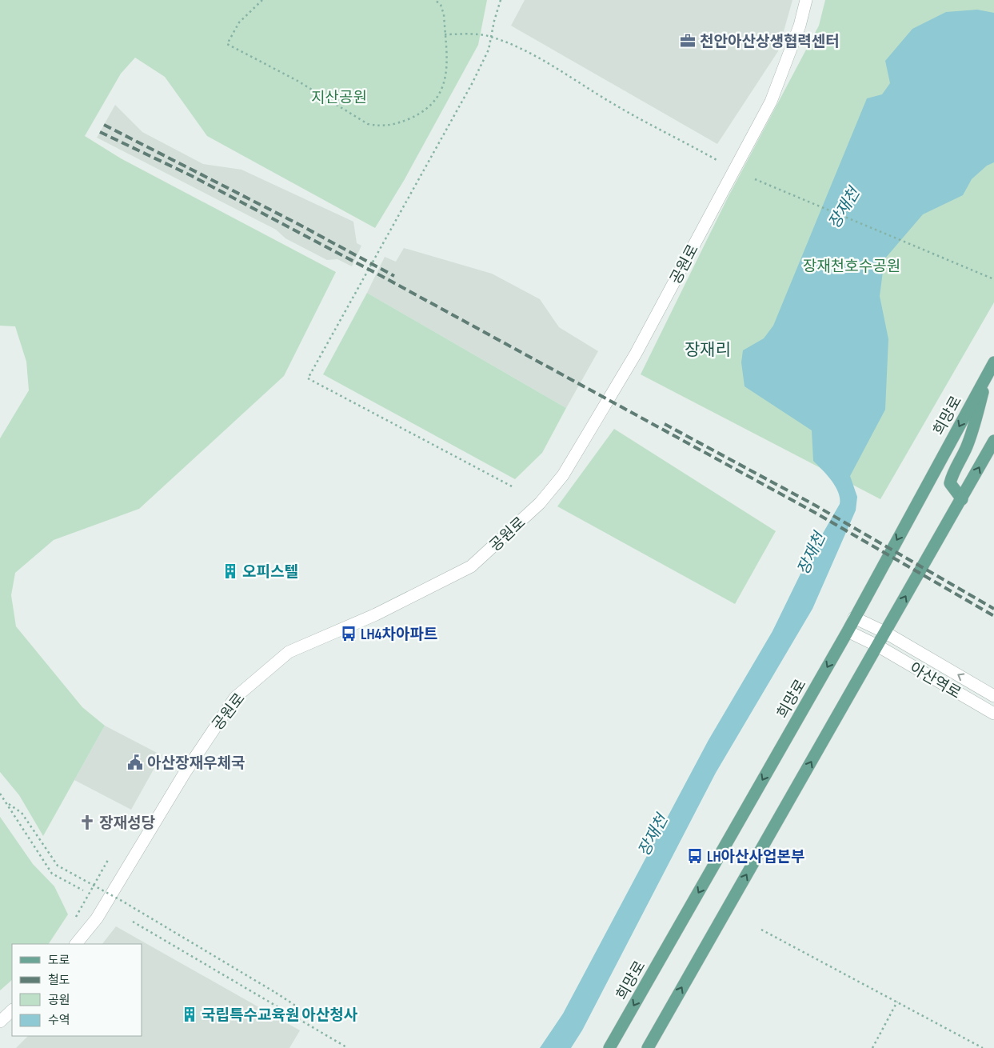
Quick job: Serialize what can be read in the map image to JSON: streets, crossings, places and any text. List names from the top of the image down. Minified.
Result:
{"streets":{"main road":["희망로"],"street":["공원로","아산역로"]},"crossings":[["희망로","아산역로"]],"districts":["장재리"],"water":["장재천"],"parks":["지산공원","장재천호수공원"],"places":{"office":["천안아산상생협력센터"],"building":["오피스텔","국립특수교육원 아산청사"],"bus stop":["LH4차아파트","LH아산사업본부"],"public building":["아산장재우체국"],"church":["장재성당"]},"legend":["도로","철도","공원","수역"]}
